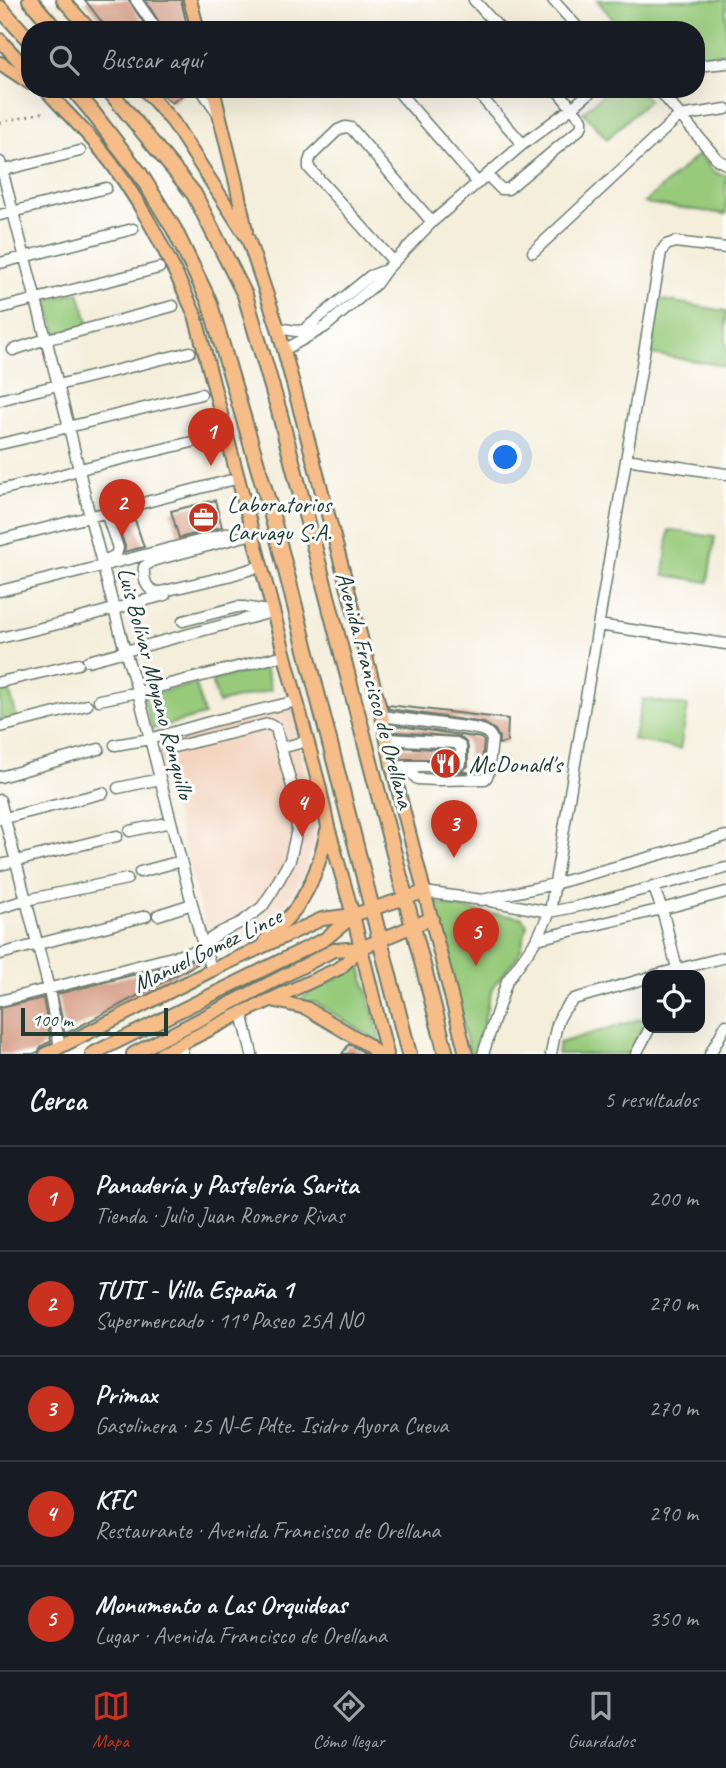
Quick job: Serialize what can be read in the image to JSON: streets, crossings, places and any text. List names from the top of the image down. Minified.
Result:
{"streets":{"highway":["Avenida Francisco de Orellana"],"main road":["Manuel Gomez Lince"],"street":["Luis Bolívar Moyano Ronquillo"]},"crossings":[["Luis Bolívar Moyano Ronquillo","Manuel Gomez Lince"],["Avenida Francisco de Orellana","Manuel Gomez Lince"]],"places":{"office":["Laboratorios Carvagu S.A."],"restaurant":["McDonald's"]},"scale_bar":"100 m","page":{"search":"Buscar aquí","pins":["1","2","4","3","5"],"scale":"100 m","heading":["Cerca","5 resultados"],"list":[{"mark":"1","name":"Panadería y Pastelería Sarita","note":"Tienda · Julio Juan Romero Rivas","value":"200 m"},{"mark":"2","name":"TUTI - Villa España 1","note":"Supermercado · 11º Paseo 25A NO","value":"270 m"},{"mark":"3","name":"Primax","note":"Gasolinera · 25 N-E Pdte. Isidro Ayora Cueva","value":"270 m"},{"mark":"4","name":"KFC","note":"Restaurante · Avenida Francisco de Orellana","value":"290 m"},{"mark":"5","name":"Monumento a Las Orquideas","note":"Lugar · Avenida Francisco de Orellana","value":"350 m"}],"nav":["Mapa","Cómo llegar","Guardados"]}}
